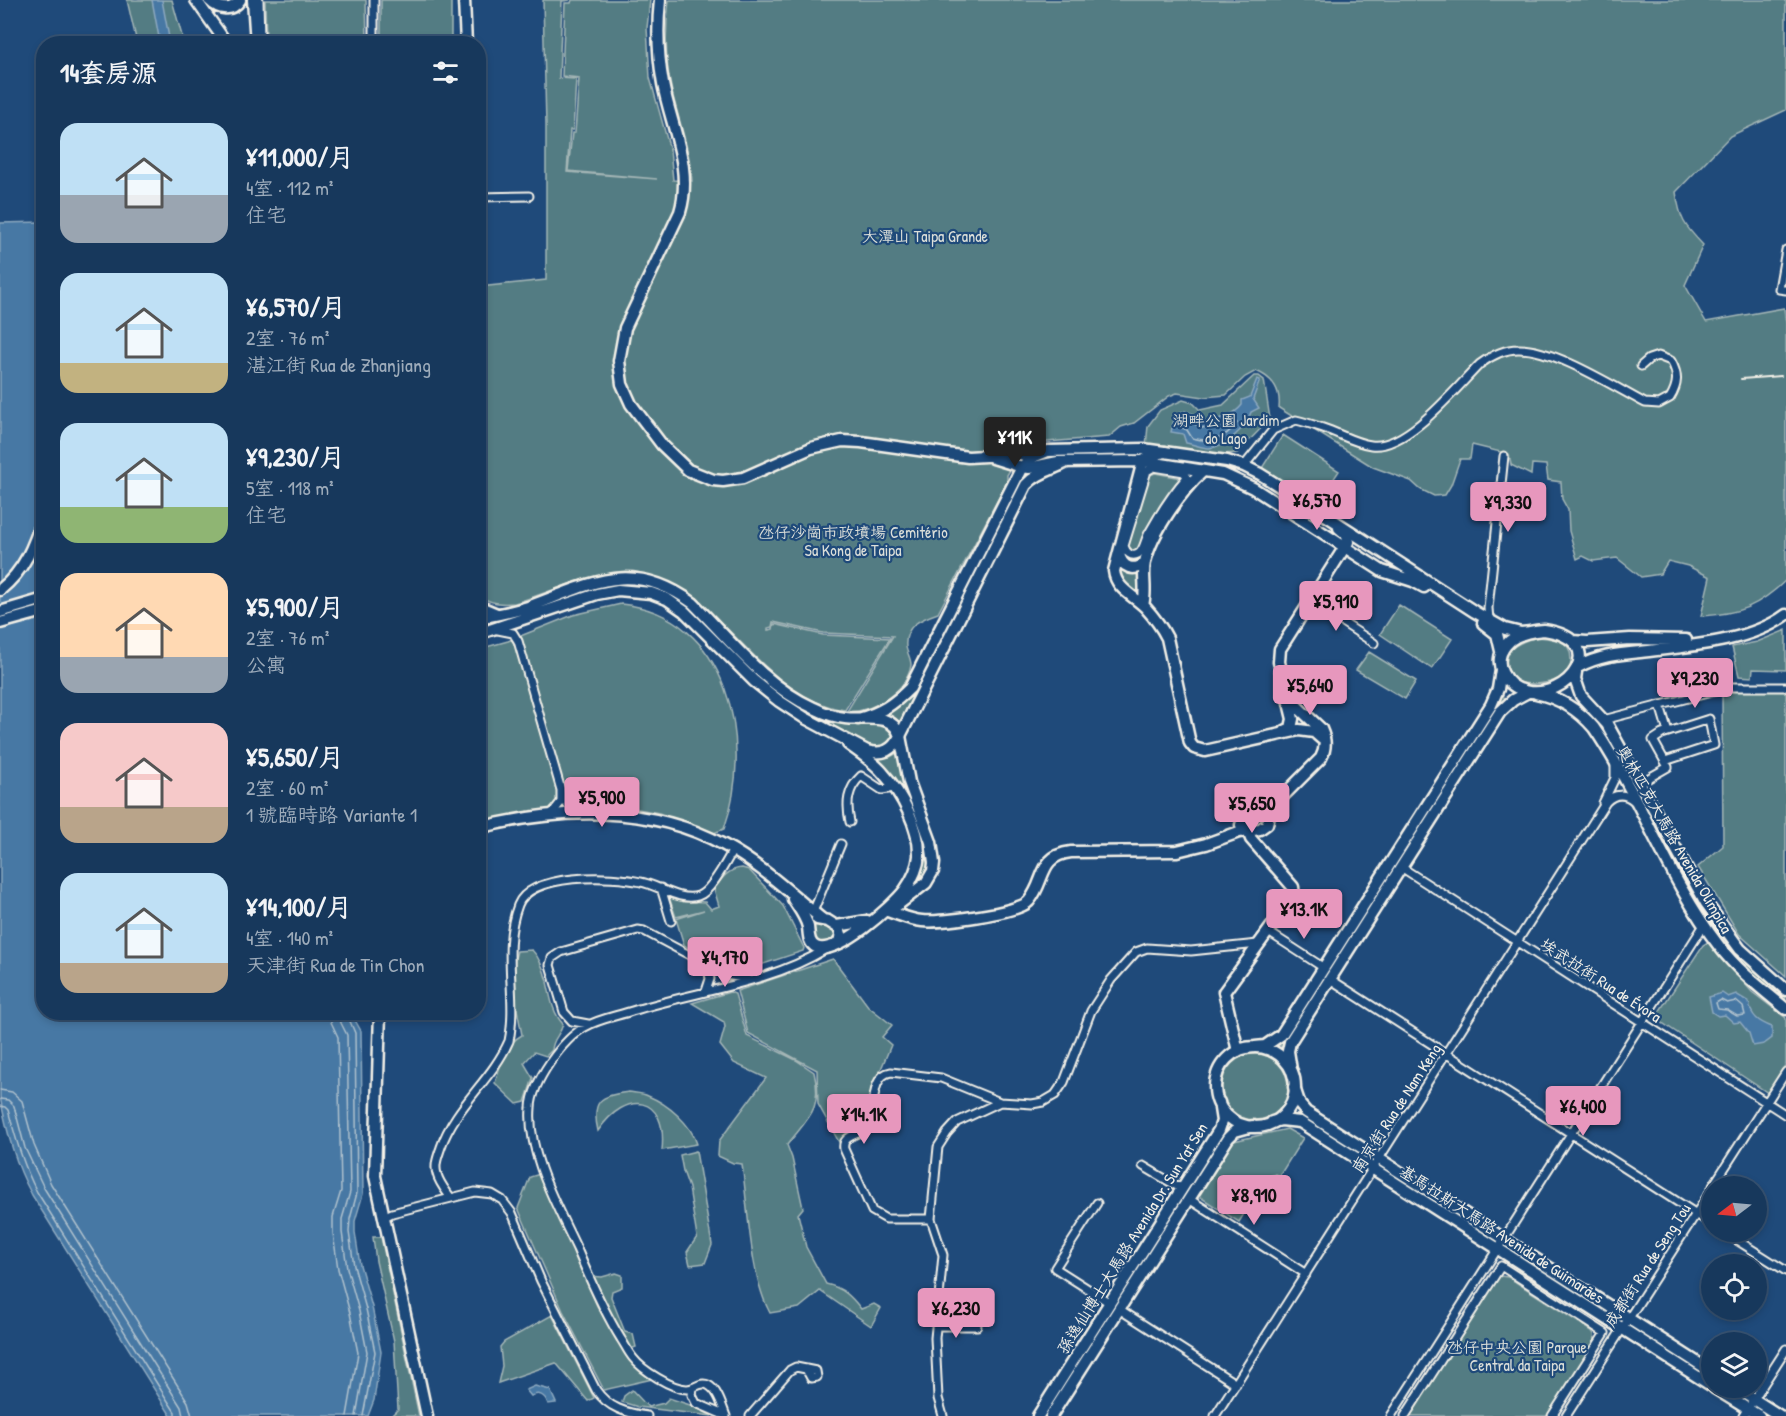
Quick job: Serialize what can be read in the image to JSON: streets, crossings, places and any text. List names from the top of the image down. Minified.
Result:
{"streets":{"main road":["奧林匹克大馬路 Avenida Olímpica","基馬拉斯大馬路 Avenida de Guimarães","孫逸仙博士大馬路 Avenida Dr. Sun Yat Sen"],"street":["埃武拉街 Rua de Évora","南京街 Rua de Nam Keng","成都街 Rua de Seng Tou"]},"crossings":[["奧林匹克大馬路 Avenida Olímpica","南京街 Rua de Nam Keng"],["埃武拉街 Rua de Évora","南京街 Rua de Nam Keng"],["埃武拉街 Rua de Évora","成都街 Rua de Seng Tou"],["南京街 Rua de Nam Keng","基馬拉斯大馬路 Avenida de Guimarães"],["基馬拉斯大馬路 Avenida de Guimarães","孫逸仙博士大馬路 Avenida Dr. Sun Yat Sen"],["基馬拉斯大馬路 Avenida de Guimarães","成都街 Rua de Seng Tou"]],"parks":["大潭山 Taipa Grande","湖畔公園 Jardim do Lago","氹仔沙崗市政墳場 Cemitério Sa Kong de Taipa","氹仔中央公園 Parque Central da Taipa"],"north":"left","page":{"heading":"14套房源","list":[{"name":"¥11,000/月","note":"4室 · 112 m² · 住宅"},{"name":"¥6,570/月","note":"2室 · 76 m² · 湛江街 Rua de Zhanjiang"},{"name":"¥9,230/月","note":"5室 · 118 m² · 住宅"},{"name":"¥5,900/月","note":"2室 · 76 m² · 公寓"},{"name":"¥5,650/月","note":"2室 · 60 m² · 1 號臨時路 Variante 1"},{"name":"¥14,100/月","note":"4室 · 140 m² · 天津街 Rua de Tin Chon"}],"price":["¥11K","¥6,570","¥9,330","¥5,910","¥9,230","¥5,640","¥5,900","¥5,650","¥13.1K","¥4,170","¥6,400","¥14.1K","¥8,910","¥6,230"]}}
